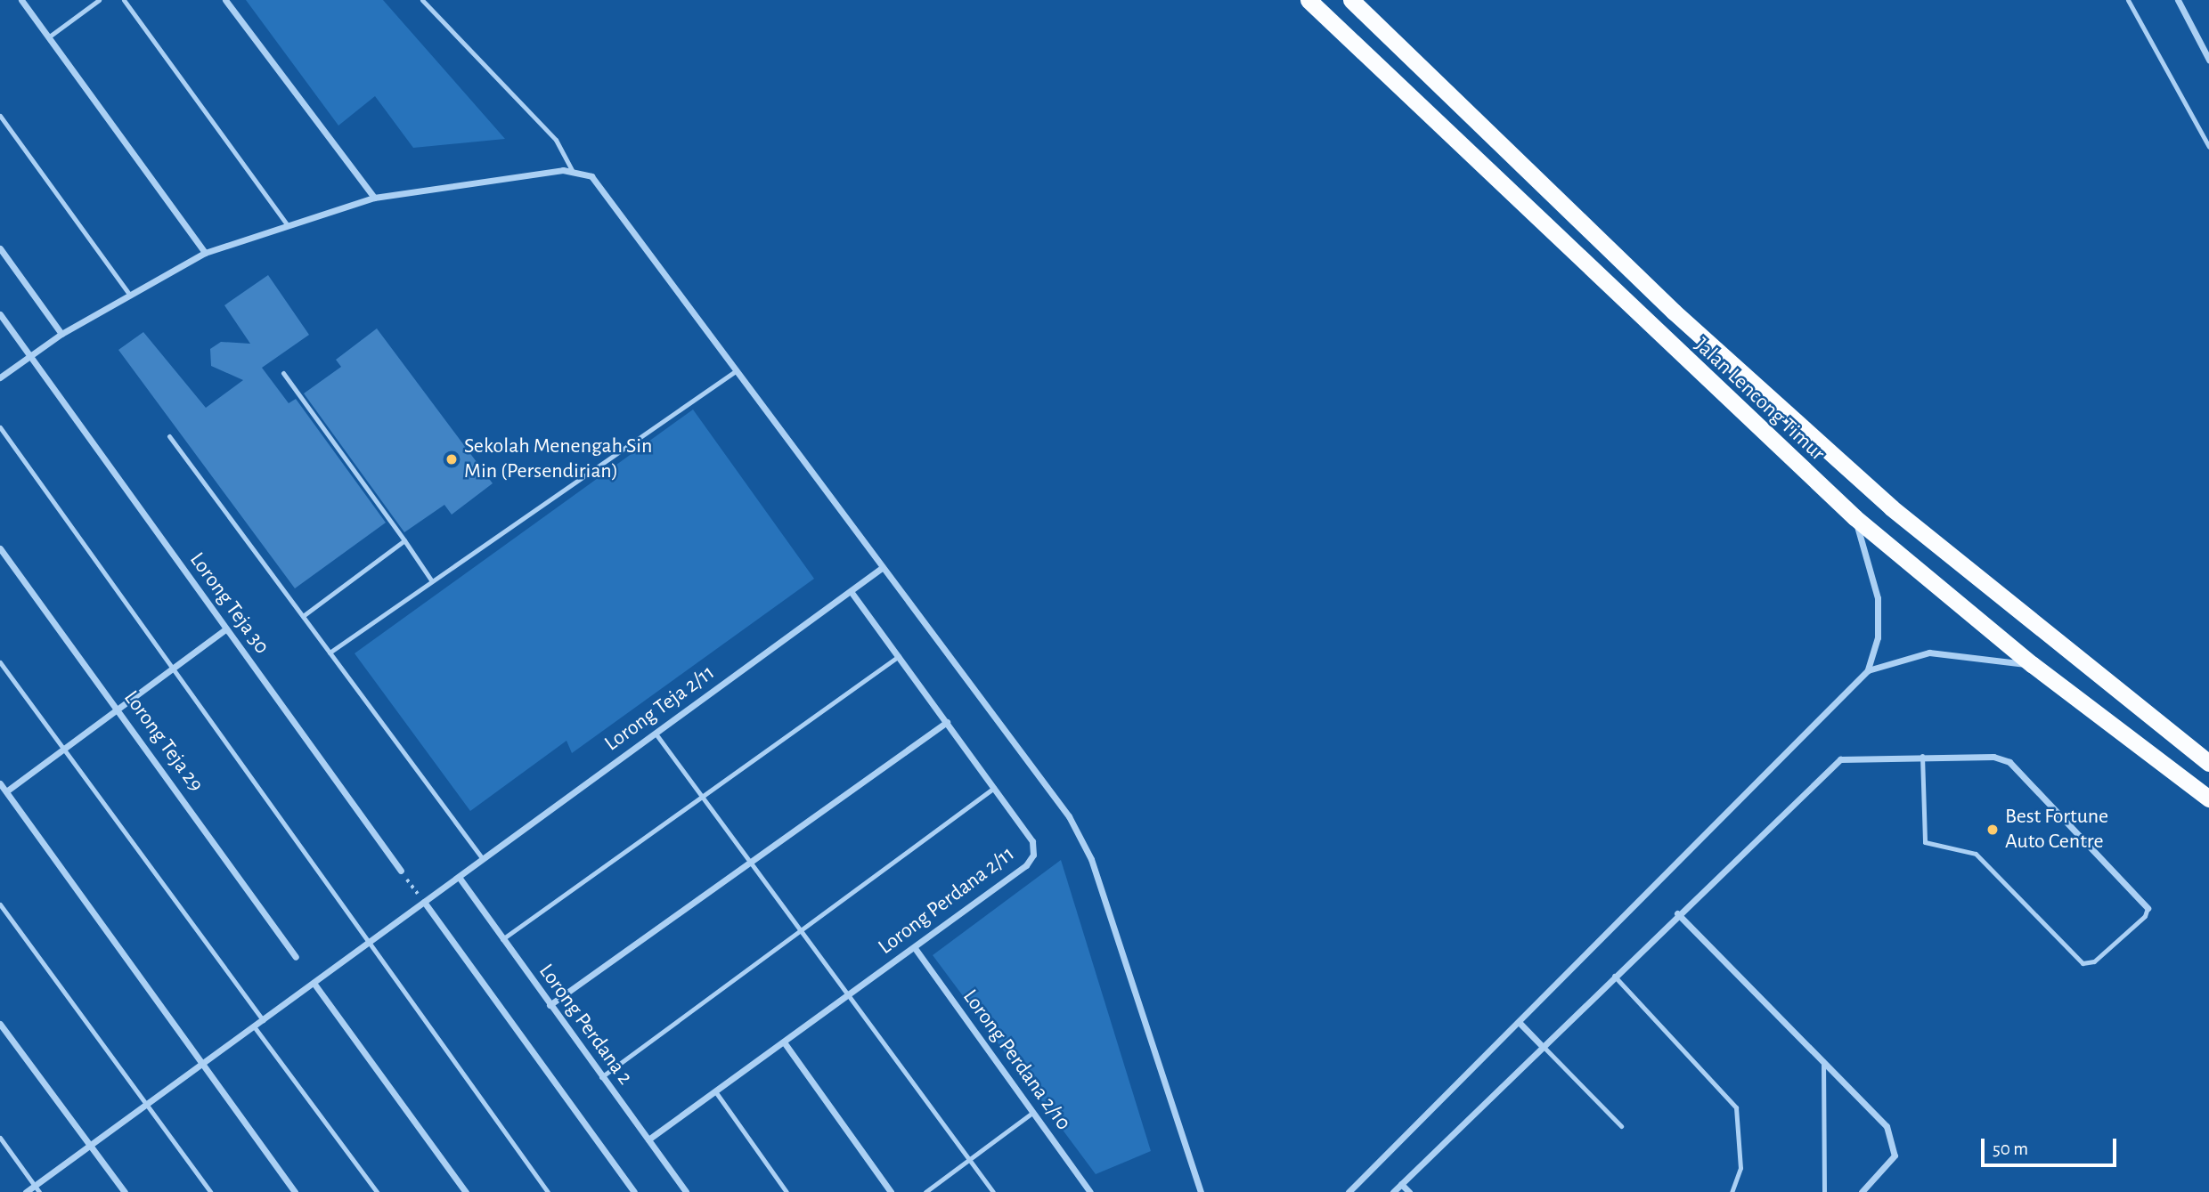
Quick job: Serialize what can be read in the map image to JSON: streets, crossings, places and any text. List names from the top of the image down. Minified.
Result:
{"streets":{"highway":["Jalan Lencong Timur"],"street":["Lorong Teja 30","Lorong Teja 2/11","Lorong Teja 29","Lorong Perdana 2/11","Lorong Perdana 2","Lorong Perdana 2/10"]},"crossings":[["Lorong Teja 2/11","Lorong Perdana 2/11"],["Lorong Teja 2/11","Lorong Perdana 2"],["Lorong Perdana 2/11","Lorong Perdana 2"],["Lorong Perdana 2/11","Lorong Perdana 2/10"]],"places":["Sekolah Menengah Sin Min (Persendirian)","Best Fortune Auto Centre"],"scale_bar":"50 m"}
